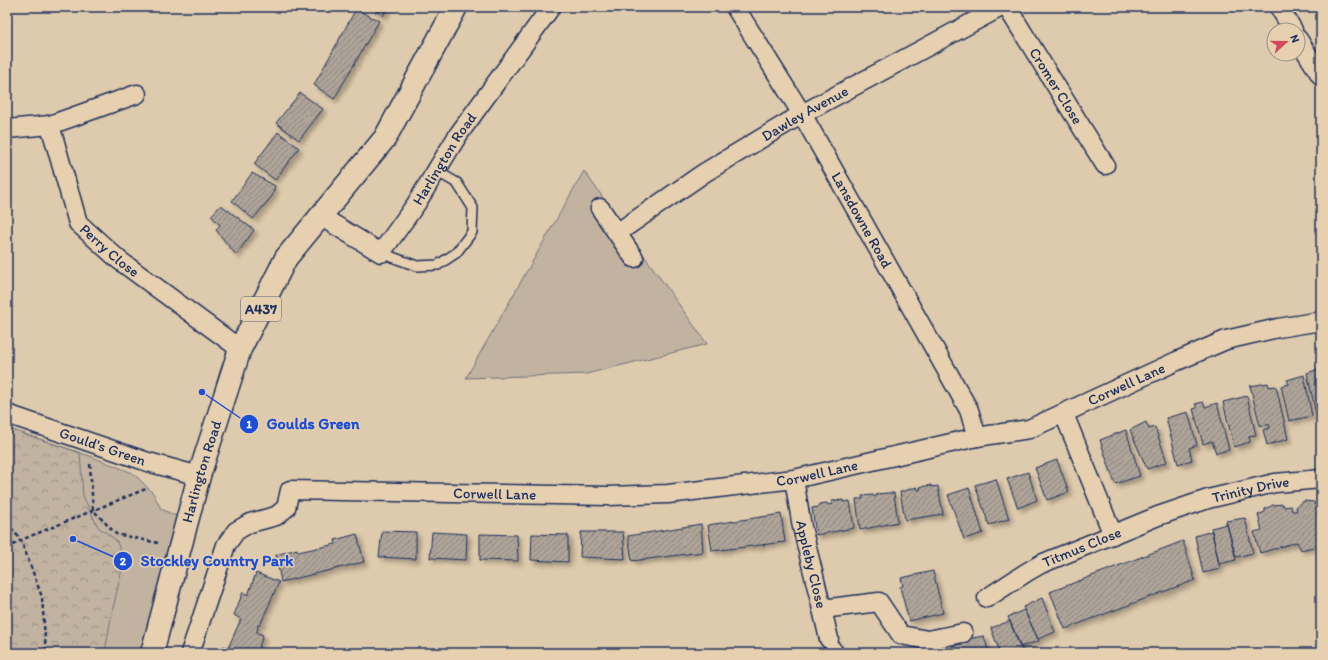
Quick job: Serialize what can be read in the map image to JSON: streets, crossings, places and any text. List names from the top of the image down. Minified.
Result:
{"streets":{"main road":["Harlington Road","A437"],"street":["Cromer Close","Dawley Avenue","Lansdowne Road","Perry Close","Corwell Lane","Gould's Green","Trinity Drive","Titmus Close","Appleby Close"]},"crossings":[["Dawley Avenue","Lansdowne Road"],["Harlington Road","Perry Close"],["Harlington Road","Gould's Green"],["Lansdowne Road","Corwell Lane"],["Corwell Lane","Appleby Close"],["Trinity Drive","Titmus Close"]],"places":["Goulds Green","Stockley Country Park"],"north":"right"}
